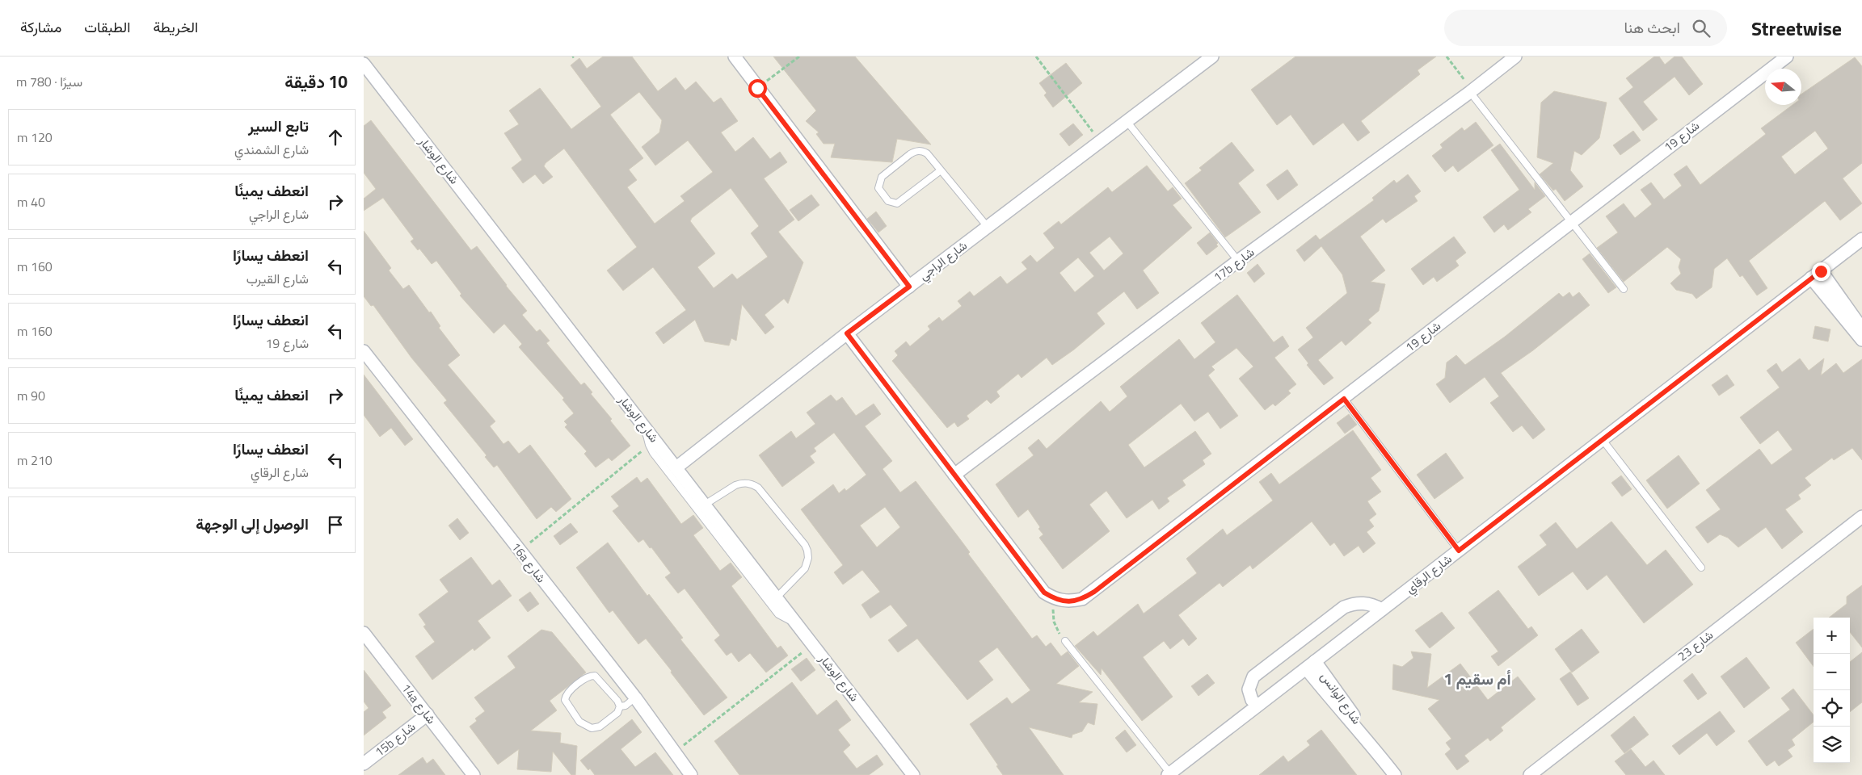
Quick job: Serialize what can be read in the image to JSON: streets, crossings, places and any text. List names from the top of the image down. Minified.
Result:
{"streets":{"street":["شارع 19","شارع الوشار","شارع الراجي","17b شارع","16a شارع","شارع الرقاي","شارع 23","شارع الوانس","14a شارع","15b شارع"]},"crossings":[["شارع الوشار","شارع الراجي"],["شارع الرقاي","شارع الوانس"],["14a شارع","15b شارع"]],"districts":["أم سقيم 1"],"north":"left","page":{"header":"Streetwise","search":"ابحث هنا","nav":["الخريطة","الطبقات","مشاركة"],"heading":["10 دقيقة","سيرًا · 780 m"],"list":[["تابع السير","شارع الشمندي","120 m"],["انعطف يمينًا","شارع الراجي","40 m"],["انعطف يسارًا","شارع القيرب","160 m"],["انعطف يسارًا","شارع 19","160 m"],["انعطف يمينًا","90 m"],["انعطف يسارًا","شارع الرقاي","210 m"],"الوصول إلى الوجهة"],"map_buttons":["+","−"]}}
